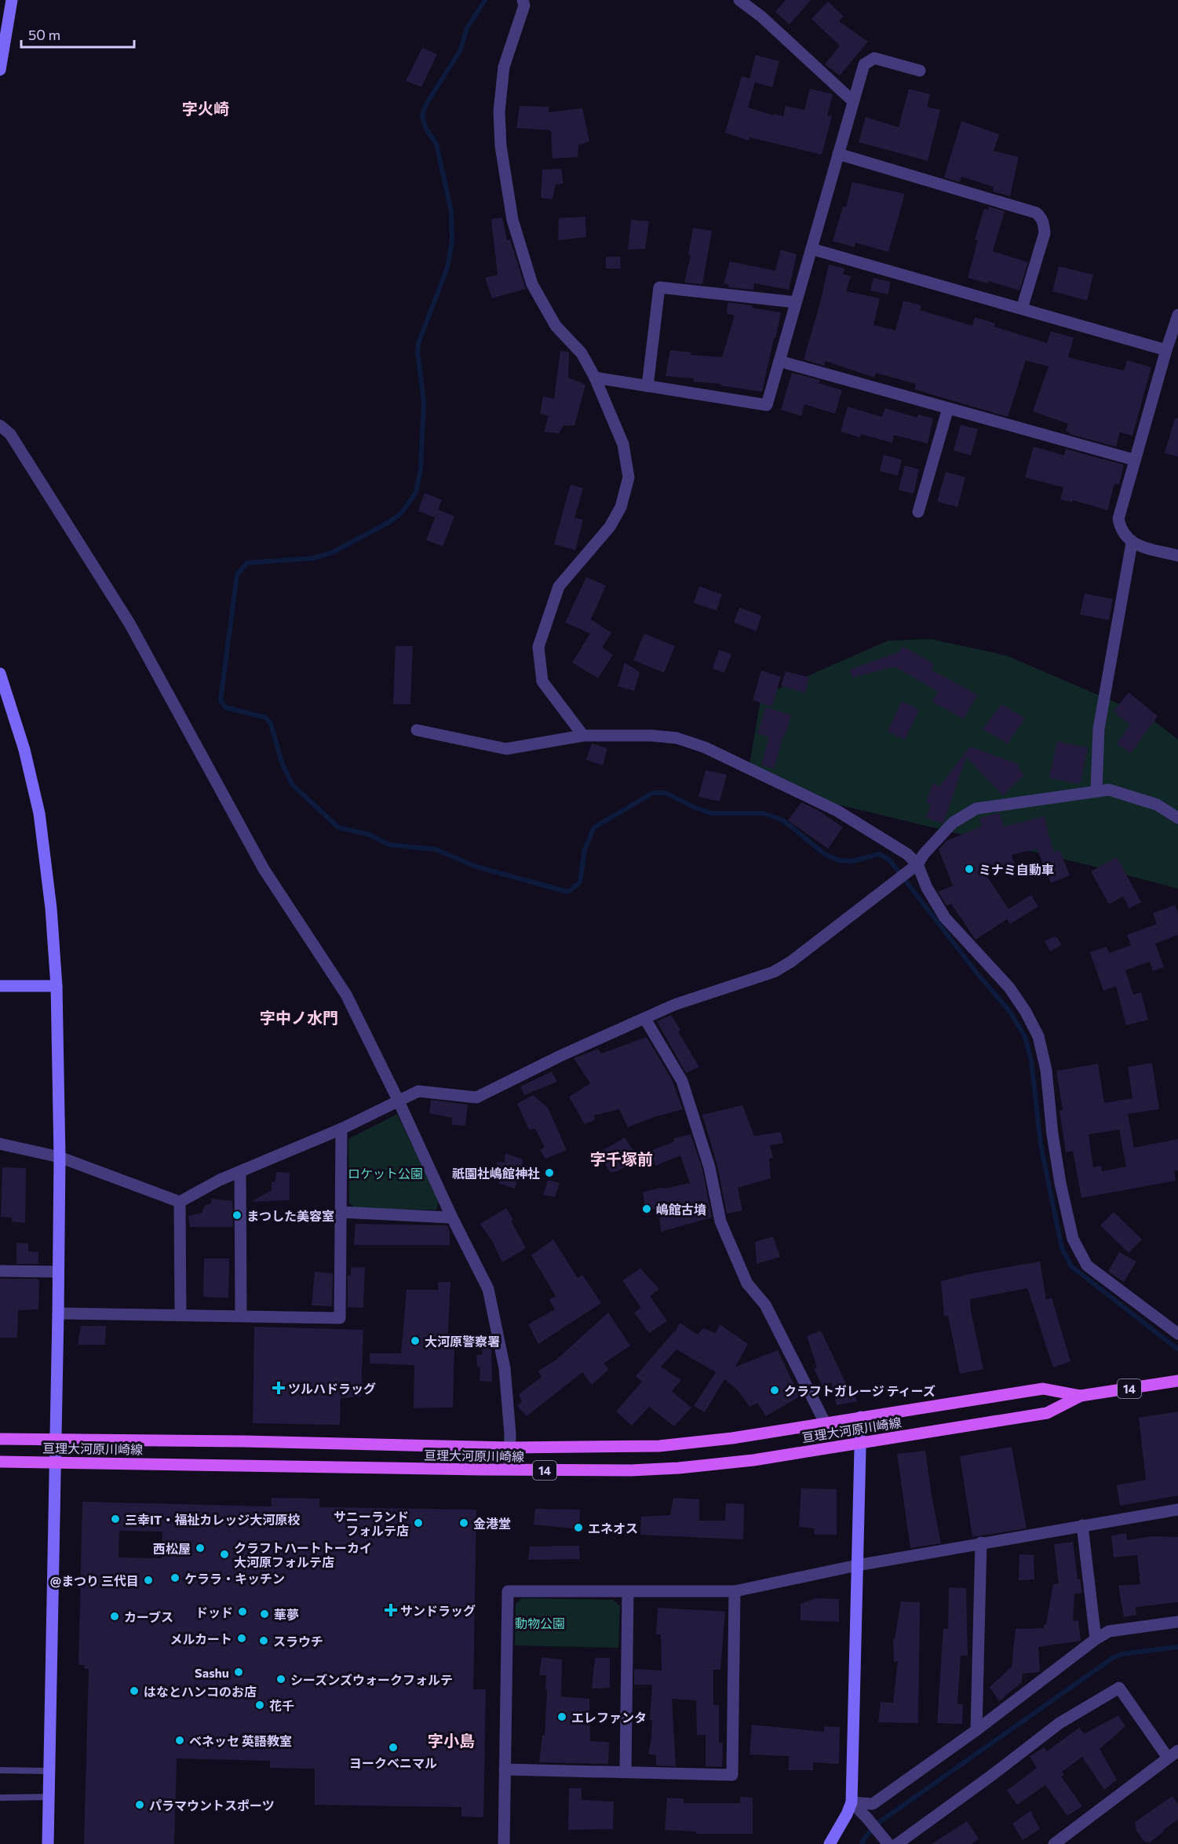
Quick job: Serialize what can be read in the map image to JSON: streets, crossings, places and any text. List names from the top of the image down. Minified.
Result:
{"streets":{"main road":["14","亘理大河原川崎線"]},"districts":["字火崎","字中ノ水門","字千塚前","字小島"],"parks":["ロケット公園","動物公園"],"places":{"other":["ミナミ自動車","祇園社嶋館神社","嶋館古墳","まつした美容室","大河原警察署","クラフトガレージ ティーズ","三幸IT・福祉カレッジ大河原校","サニーランド フォルテ店","金港堂","エネオス","西松屋","クラフトハートトーカイ 大河原フォルテ店","ケララ・キッチン","@まつり 三代目","ドッド","華夢","カーブス","メルカート","スラウチ","Sashu","シーズンズウォークフォルテ","はなとハンコのお店","花千","エレファンタ","ベネッセ 英語教室","ヨークベニマル","パラマウントスポーツ"],"health":["ツルハドラッグ","サンドラッグ"]},"scale_bar":"50 m"}
